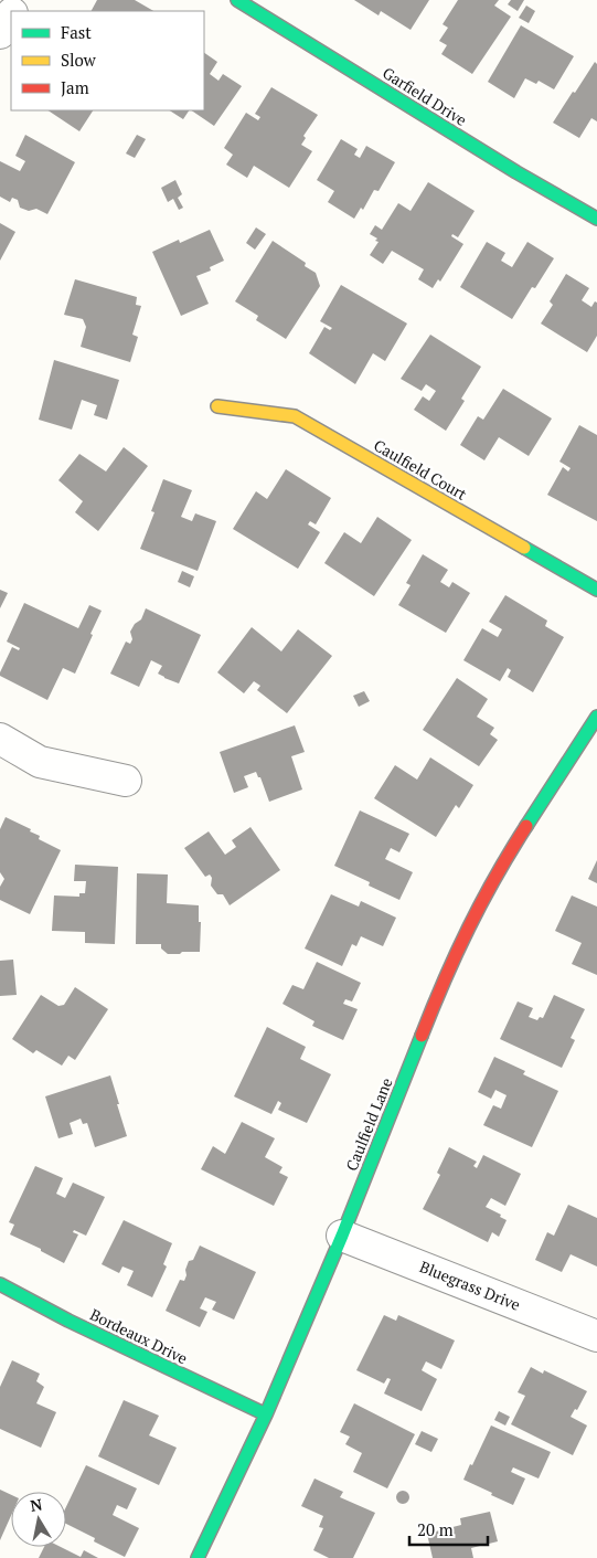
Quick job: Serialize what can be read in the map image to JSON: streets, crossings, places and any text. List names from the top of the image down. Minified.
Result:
{"streets":{"street":["Garfield Drive","Caulfield Court","Caulfield Lane","Bluegrass Drive","Bordeaux Drive"]},"crossings":[["Caulfield Lane","Bluegrass Drive"],["Caulfield Lane","Bordeaux Drive"]],"legend":["Fast","Slow","Jam"],"scale_bar":"20 m","north":"top"}
